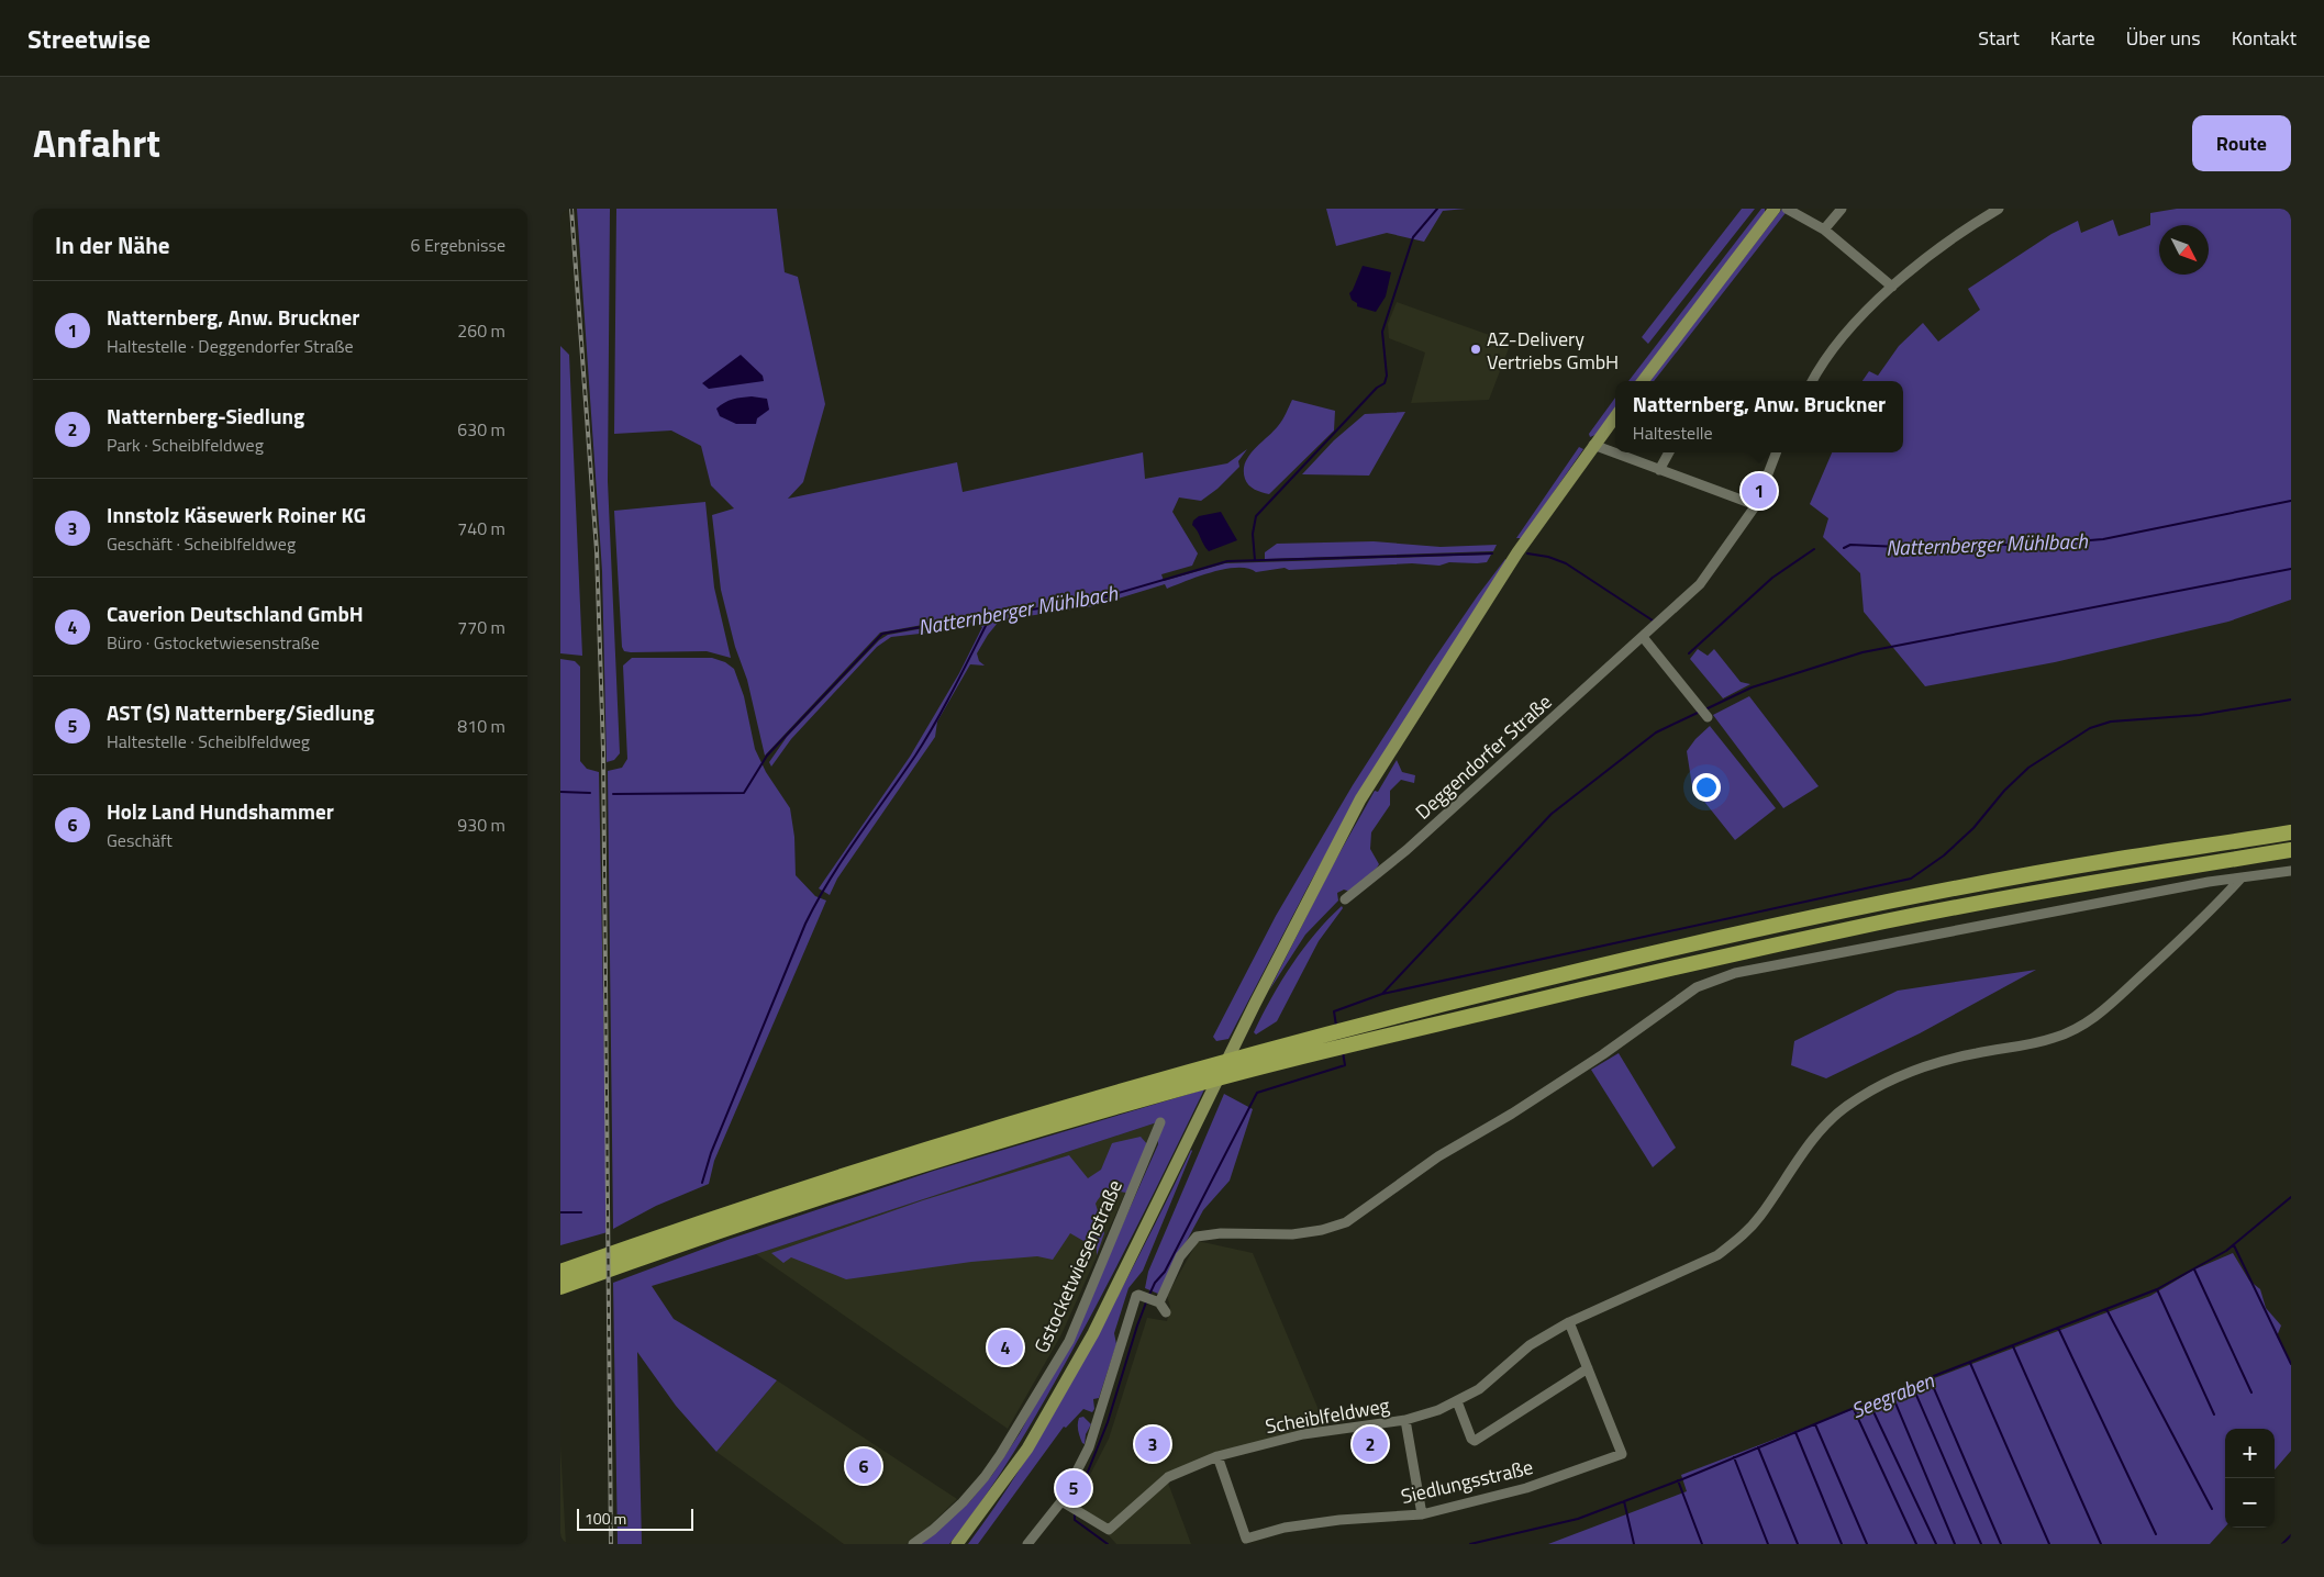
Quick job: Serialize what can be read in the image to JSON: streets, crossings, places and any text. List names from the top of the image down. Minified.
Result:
{"streets":{"street":["Deggendorfer Straße","Gstocketwiesenstraße","Scheiblfeldweg","Siedlungsstraße"]},"crossings":[["Scheiblfeldweg","Siedlungsstraße"]],"water":["Natternberger Mühlbach","Seegraben"],"places":["AZ-Delivery Vertriebs GmbH"],"scale_bar":"100 m","north":"bottom right","page":{"header":"Streetwise","nav":["Start","Karte","Über uns","Kontakt"],"title":"Anfahrt","buttons":"Route","heading":["In der Nähe","6 Ergebnisse"],"list":[{"mark":"1","name":"Natternberg, Anw. Bruckner","note":"Haltestelle · Deggendorfer Straße","value":"260 m"},{"mark":"2","name":"Natternberg-Siedlung","note":"Park · Scheiblfeldweg","value":"630 m"},{"mark":"3","name":"Innstolz Käsewerk Roiner KG","note":"Geschäft · Scheiblfeldweg","value":"740 m"},{"mark":"4","name":"Caverion Deutschland GmbH","note":"Büro · Gstocketwiesenstraße","value":"770 m"},{"mark":"5","name":"AST (S) Natternberg/Siedlung","note":"Haltestelle · Scheiblfeldweg","value":"810 m"},{"mark":"6","name":"Holz Land Hundshammer","note":"Geschäft","value":"930 m"}],"popup":["Natternberg, Anw. Bruckner","Haltestelle"],"pins":["1","4","2","3","6","5"],"map_buttons":["+","−"],"scale":"100 m"}}
